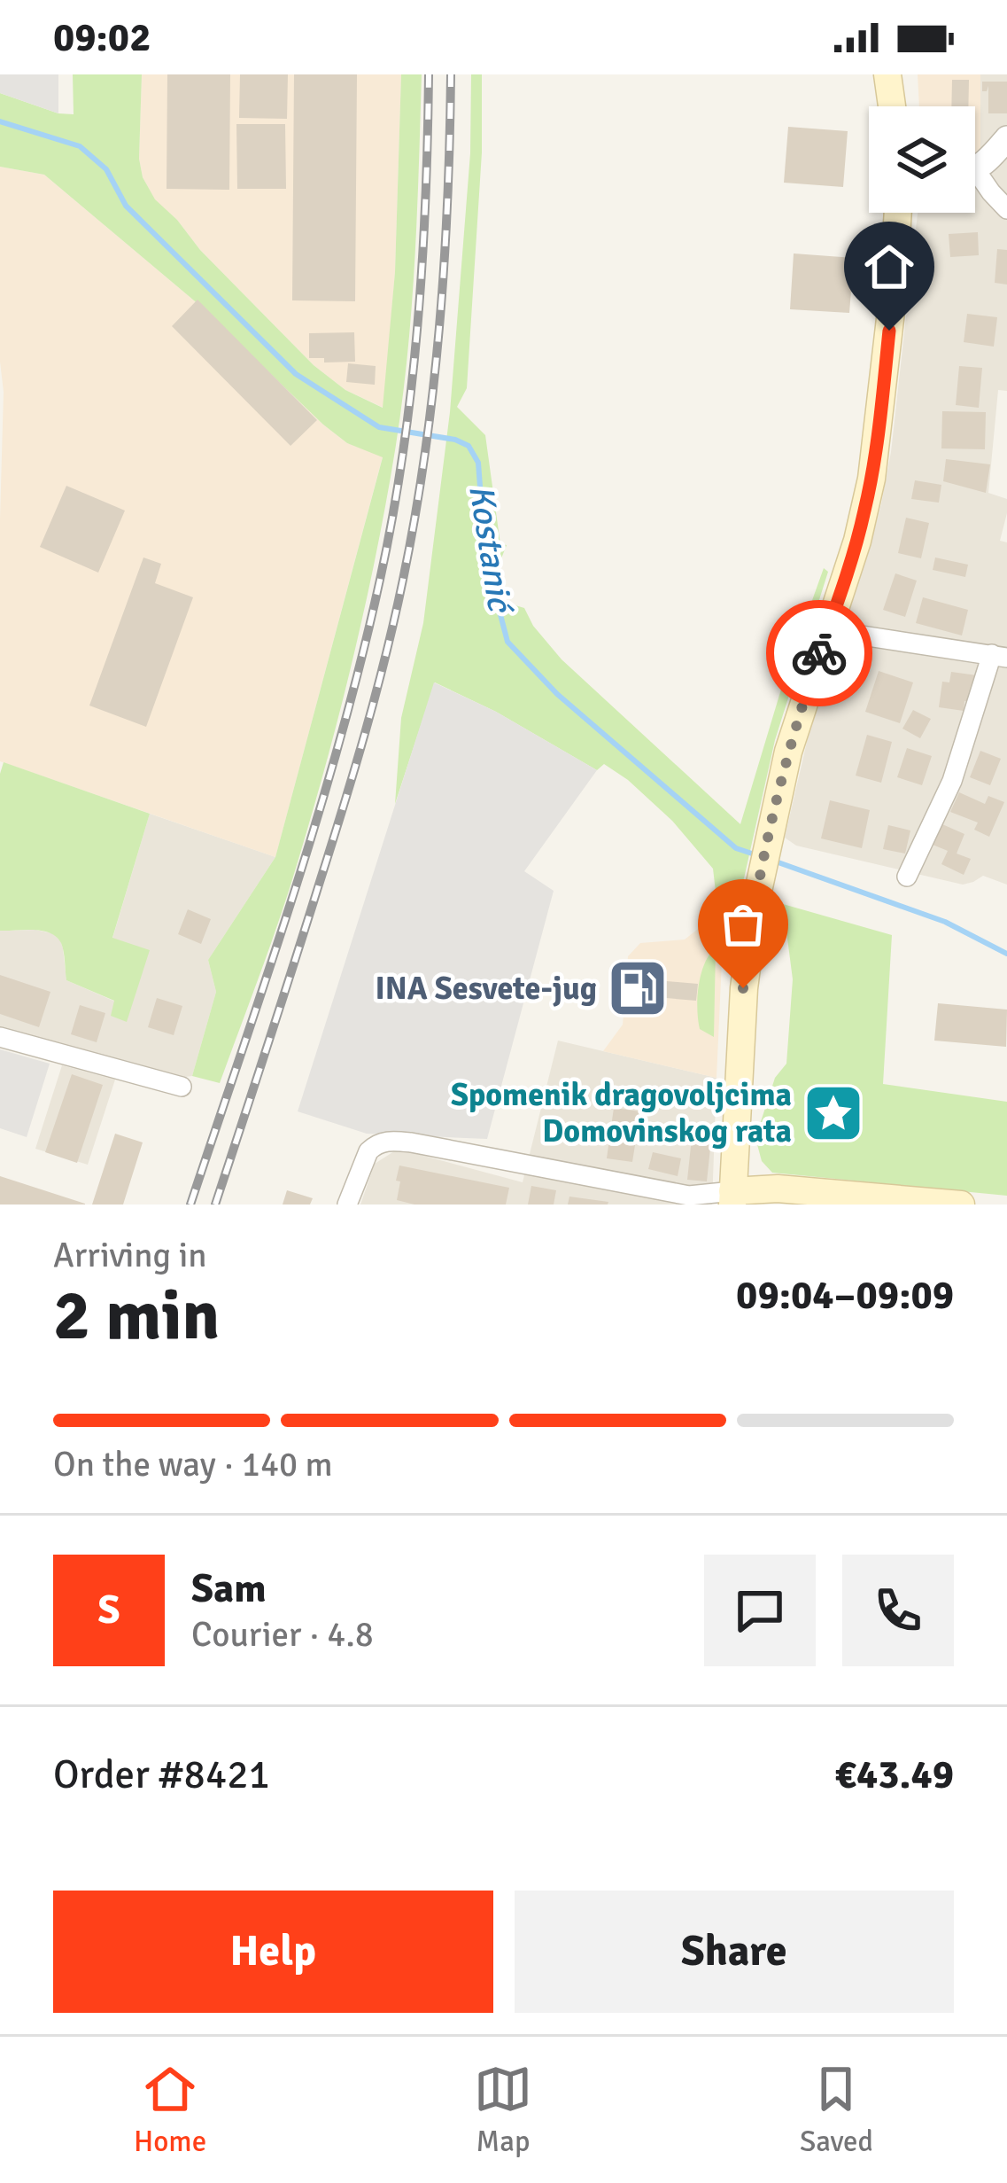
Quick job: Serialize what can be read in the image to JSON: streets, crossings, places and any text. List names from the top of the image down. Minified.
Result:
{"water":["Kostanić"],"places":{"fuel station":["INA Sesvete-jug"],"place":["Spomenik dragovoljcima Domovinskog rata"]},"page":{"status":"09:02","heading":["2 min","Arriving in","09:04–09:09"],"panel":["Sam","Courier · 4.8","Order #8421","€43.49"],"bar":"On the way · 140 m","round":"S","buttons":["Help","Share"],"tabs":["Home","Map","Saved"]}}
